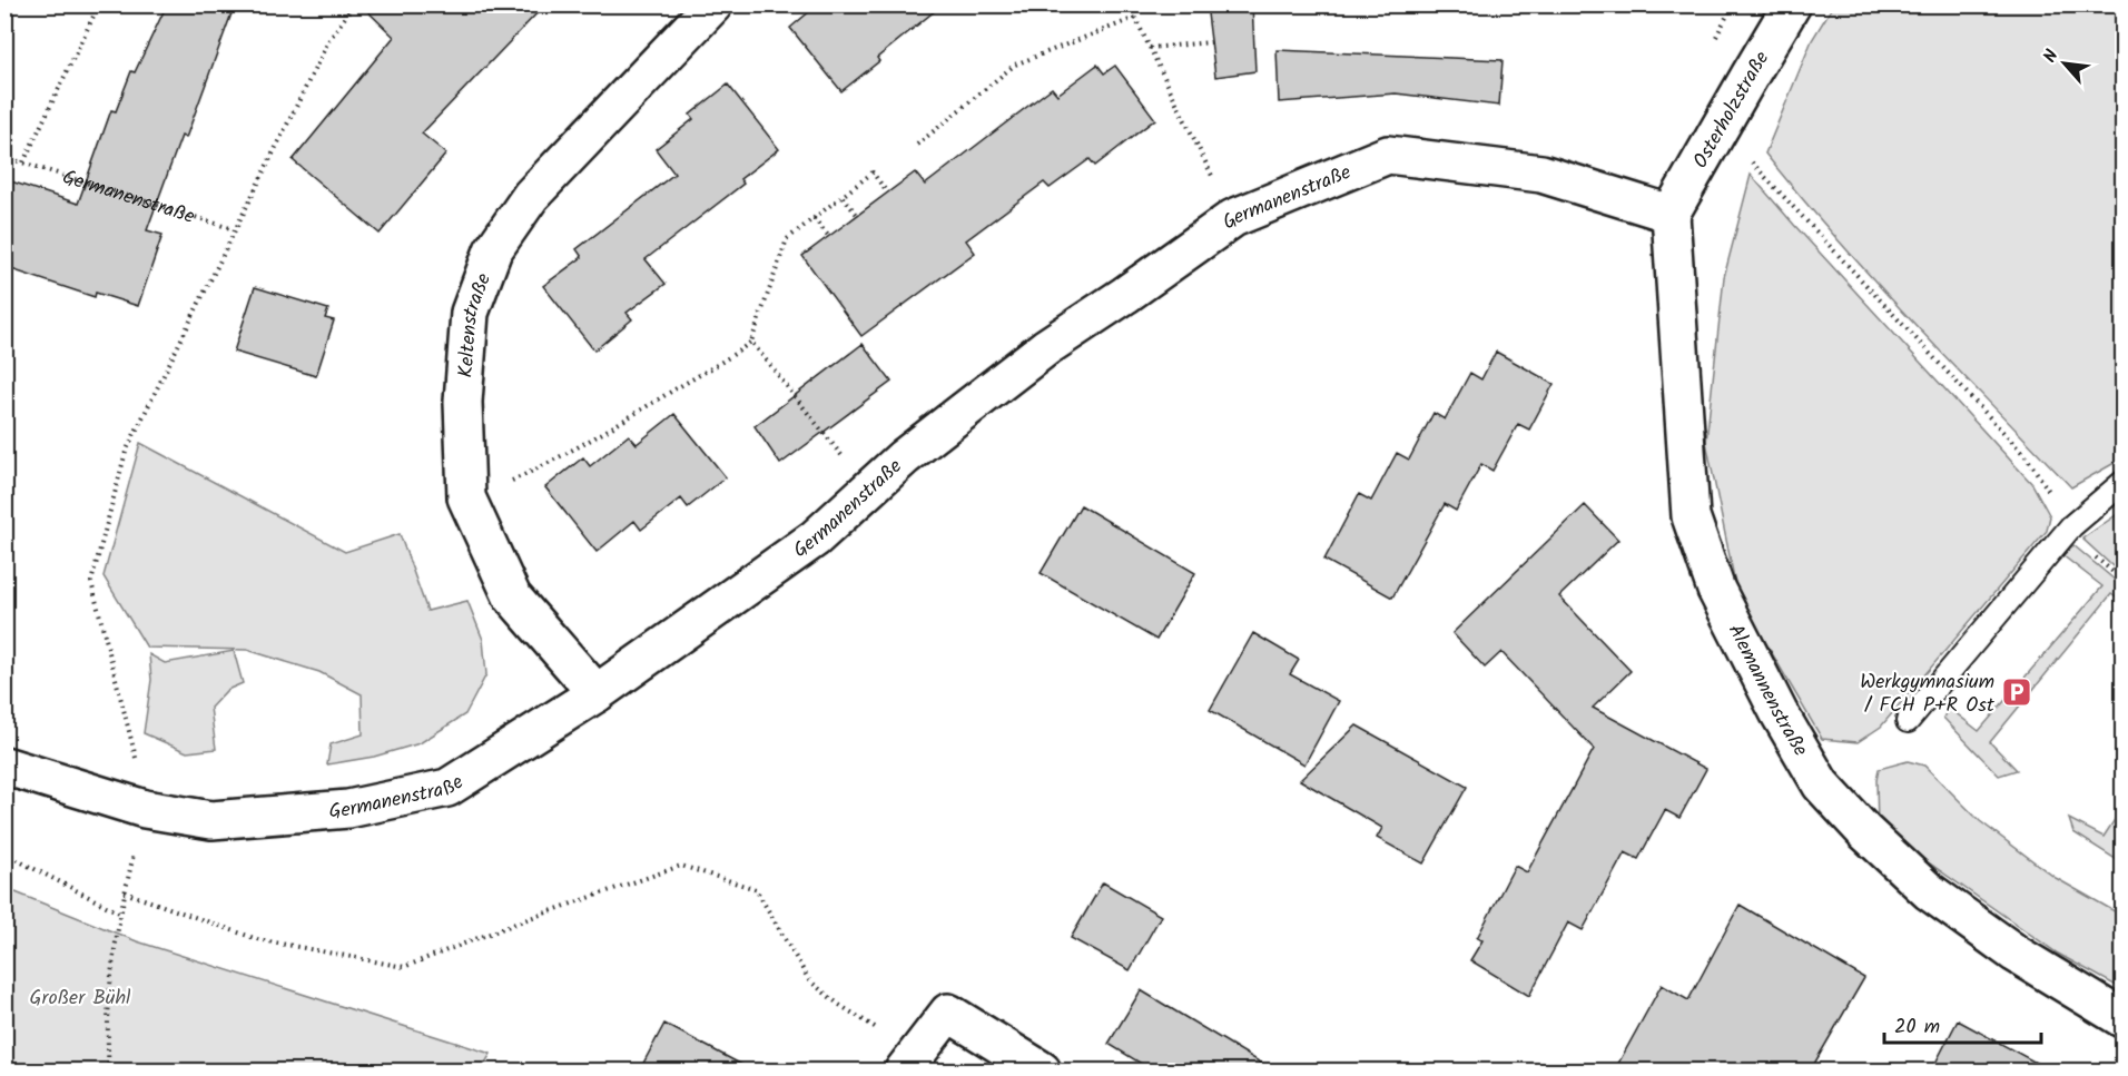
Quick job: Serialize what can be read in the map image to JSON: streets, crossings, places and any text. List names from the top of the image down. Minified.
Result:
{"streets":{"street":["Osterholzstraße","Germanenstraße","Keltenstraße","Alemannenstraße"]},"crossings":[["Osterholzstraße","Germanenstraße"],["Osterholzstraße","Alemannenstraße"],["Germanenstraße","Keltenstraße"],["Germanenstraße","Alemannenstraße"]],"parks":["Großer Bühl"],"places":{"parking":["Werkgymnasium / FCH P+R Ost"]},"scale_bar":"20 m","north":"top left"}
